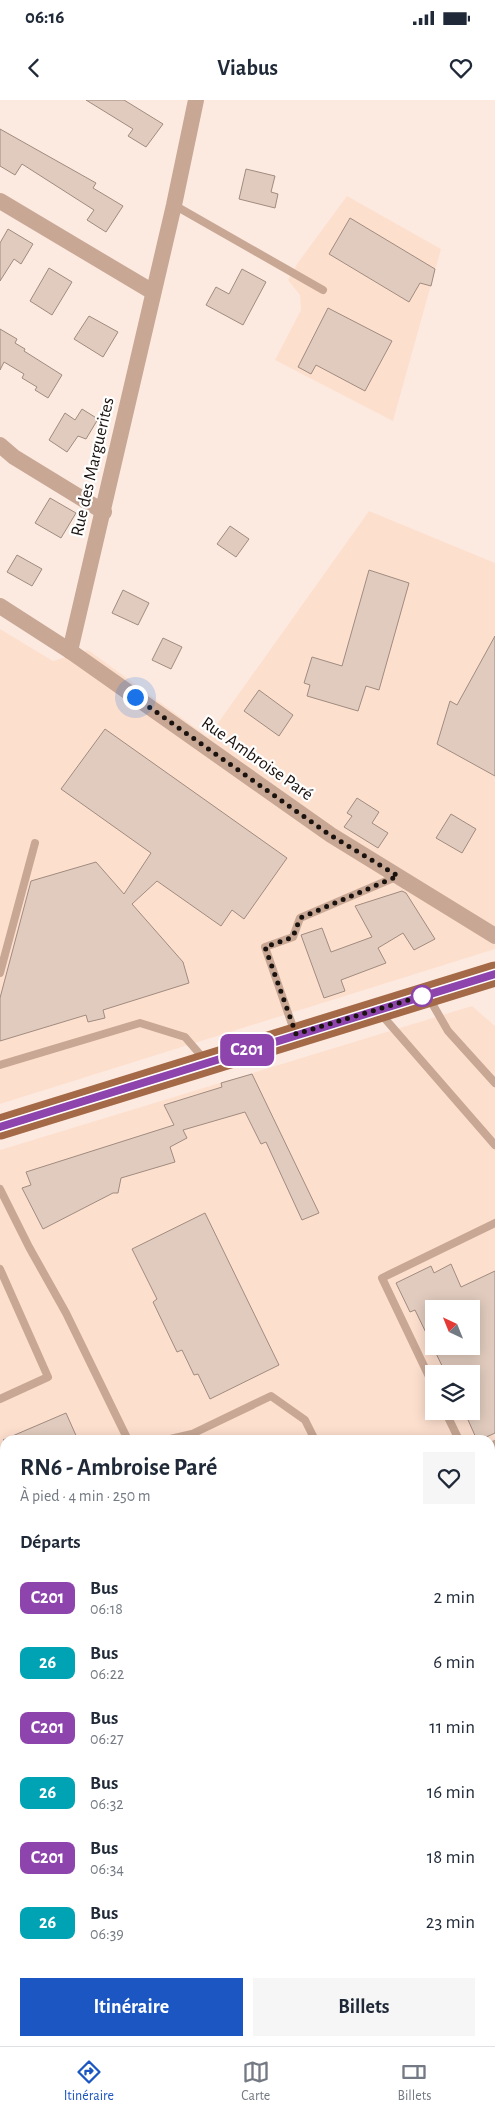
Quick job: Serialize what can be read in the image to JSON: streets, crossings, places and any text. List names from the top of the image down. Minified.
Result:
{"streets":{"street":["Rue des Marguerites","Rue Ambroise Paré"]},"crossings":[["Rue des Marguerites","Rue Ambroise Paré"]],"lines":["bus line C201"],"north":"top left","page":{"status":"06:16","header":"Viabus","on_map":"C201","heading":[["RN6 - Ambroise Paré","À pied · 4 min · 250 m"],"Départs"],"list":[{"mark":"C201","name":"Bus","note":"06:18","value":"2 min"},{"mark":"26","name":"Bus","note":"06:22","value":"6 min"},{"mark":"C201","name":"Bus","note":"06:27","value":"11 min"},{"mark":"26","name":"Bus","note":"06:32","value":"16 min"},{"mark":"C201","name":"Bus","note":"06:34","value":"18 min"},{"mark":"26","name":"Bus","note":"06:39","value":"23 min"}],"buttons":["Itinéraire","Billets"],"tabs":["Itinéraire","Carte","Billets"]}}
